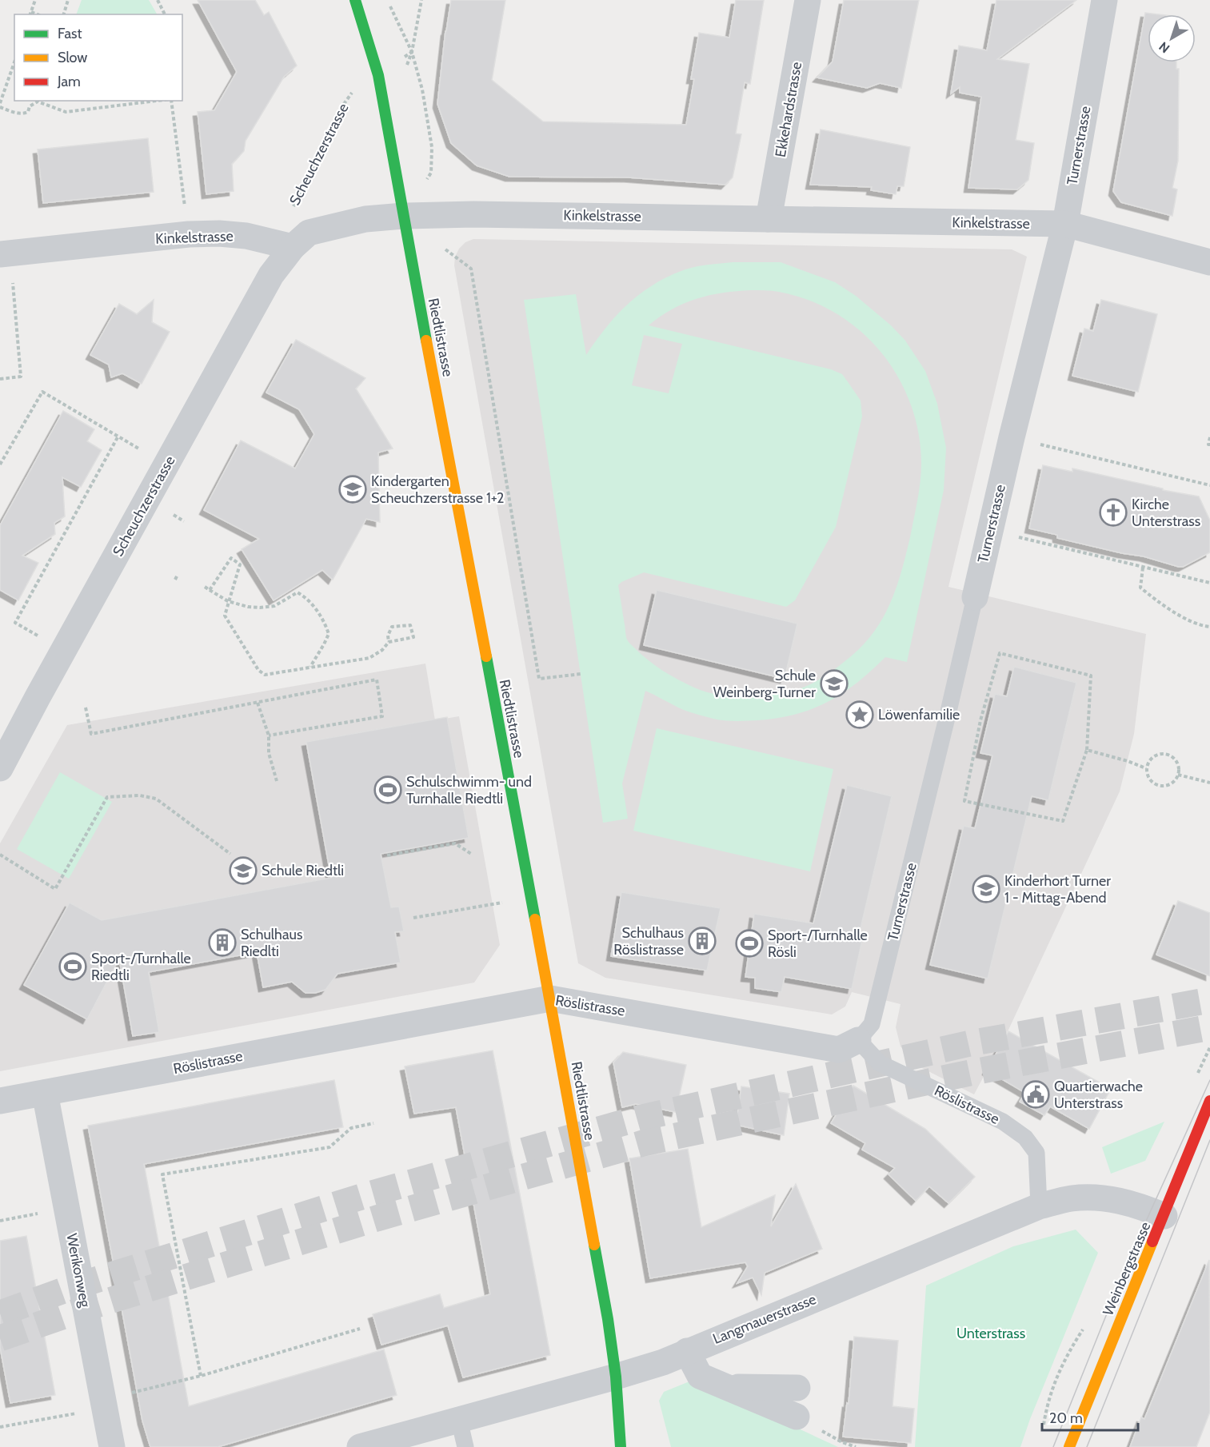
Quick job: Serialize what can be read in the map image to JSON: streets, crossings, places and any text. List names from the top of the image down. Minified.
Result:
{"streets":{"street":["Ekkehardstrasse","Turnerstrasse","Scheuchzerstrasse","Kinkelstrasse","Riedtlistrasse","Röslistrasse","Weinbergstrasse","Werikonweg","Langmauerstrasse"]},"crossings":[["Ekkehardstrasse","Kinkelstrasse"],["Turnerstrasse","Kinkelstrasse"],["Turnerstrasse","Röslistrasse"],["Scheuchzerstrasse","Kinkelstrasse"],["Kinkelstrasse","Riedtlistrasse"],["Riedtlistrasse","Röslistrasse"],["Riedtlistrasse","Langmauerstrasse"],["Röslistrasse","Werikonweg"],["Röslistrasse","Langmauerstrasse"],["Weinbergstrasse","Langmauerstrasse"]],"parks":["Unterstrass"],"places":{"school or university":["Kindergarten Scheuchzerstrasse 1+2","Schule Weinberg-Turner","Schule Riedtli","Kinderhort Turner 1 - Mittag-Abend"],"church":["Kirche Unterstrass"],"place":["Löwenfamilie"],"sports":["Schulschwimm- und Turnhalle Riedtli","Sport-/Turnhalle Rösli","Sport-/Turnhalle Riedtli"],"building":["Schulhaus Röslistrasse","Schulhaus Riedlti"],"public building":["Quartierwache Unterstrass"]},"legend":["Fast","Slow","Jam"],"scale_bar":"20 m","north":"bottom left"}
